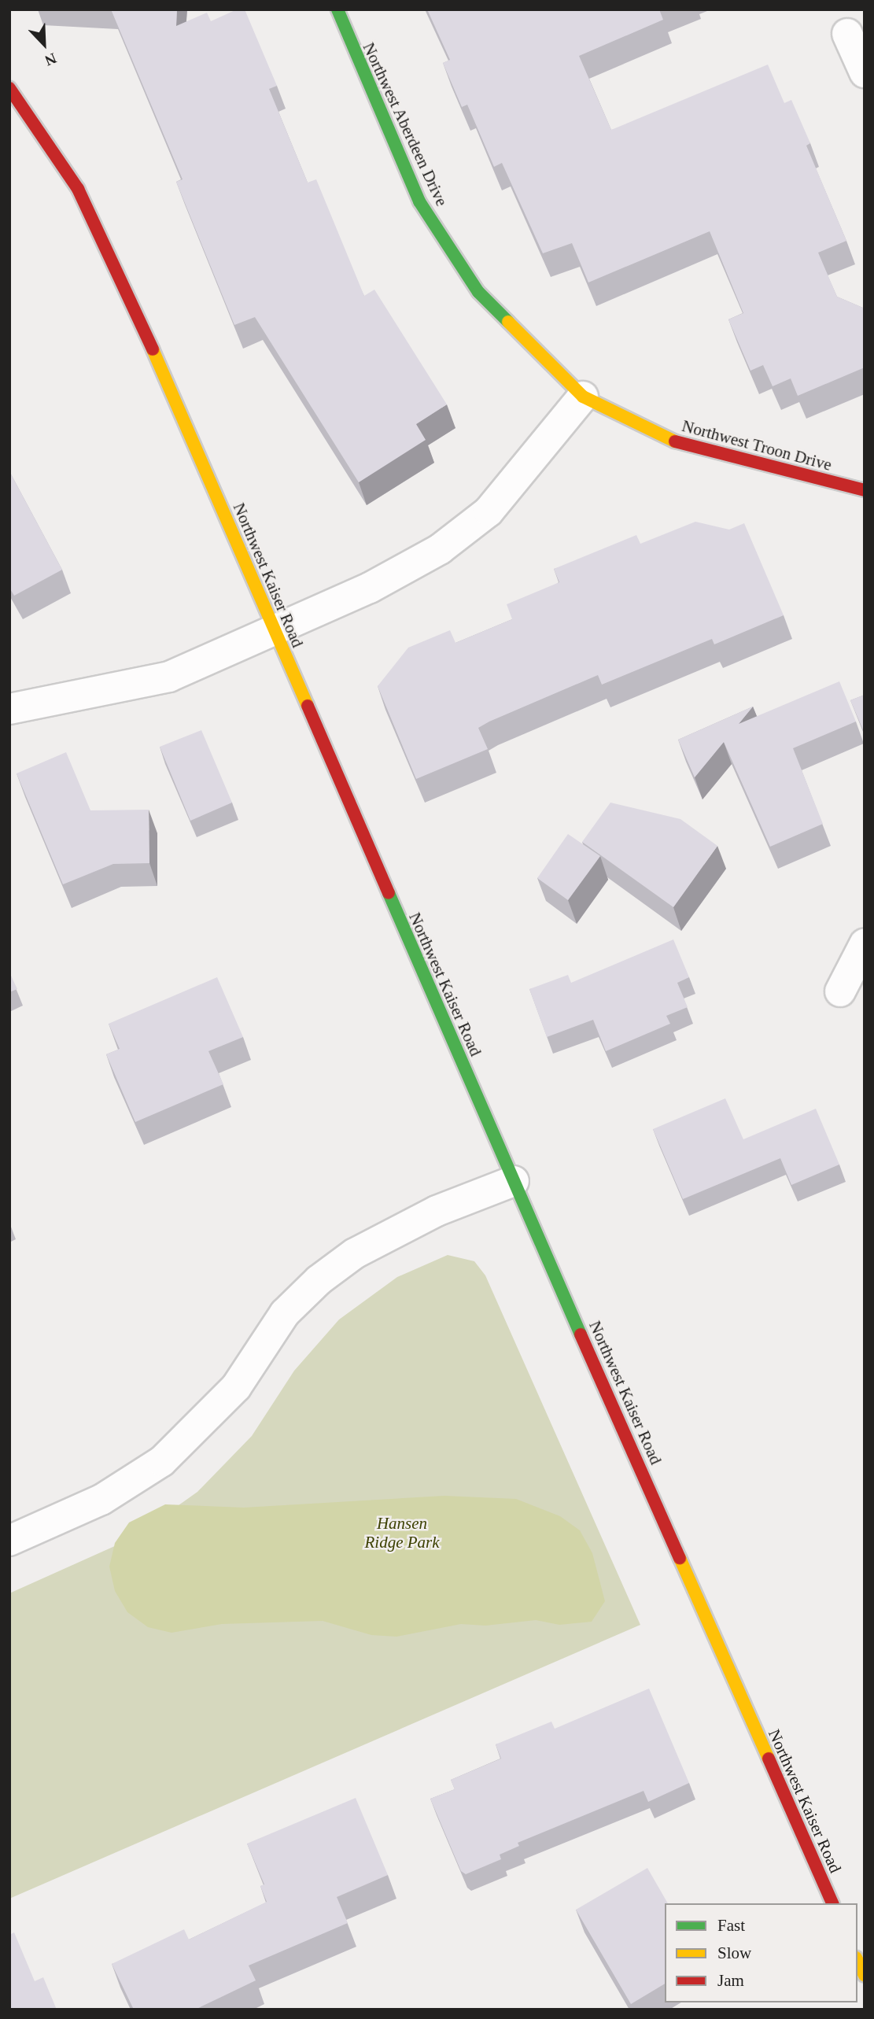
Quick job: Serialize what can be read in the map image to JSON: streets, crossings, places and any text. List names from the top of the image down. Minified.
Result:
{"streets":{"main road":["Northwest Aberdeen Drive","Northwest Troon Drive","Northwest Kaiser Road"]},"crossings":[["Northwest Aberdeen Drive","Northwest Troon Drive"]],"parks":["Hansen Ridge Park"],"legend":["Fast","Slow","Jam"],"north":"bottom right"}
